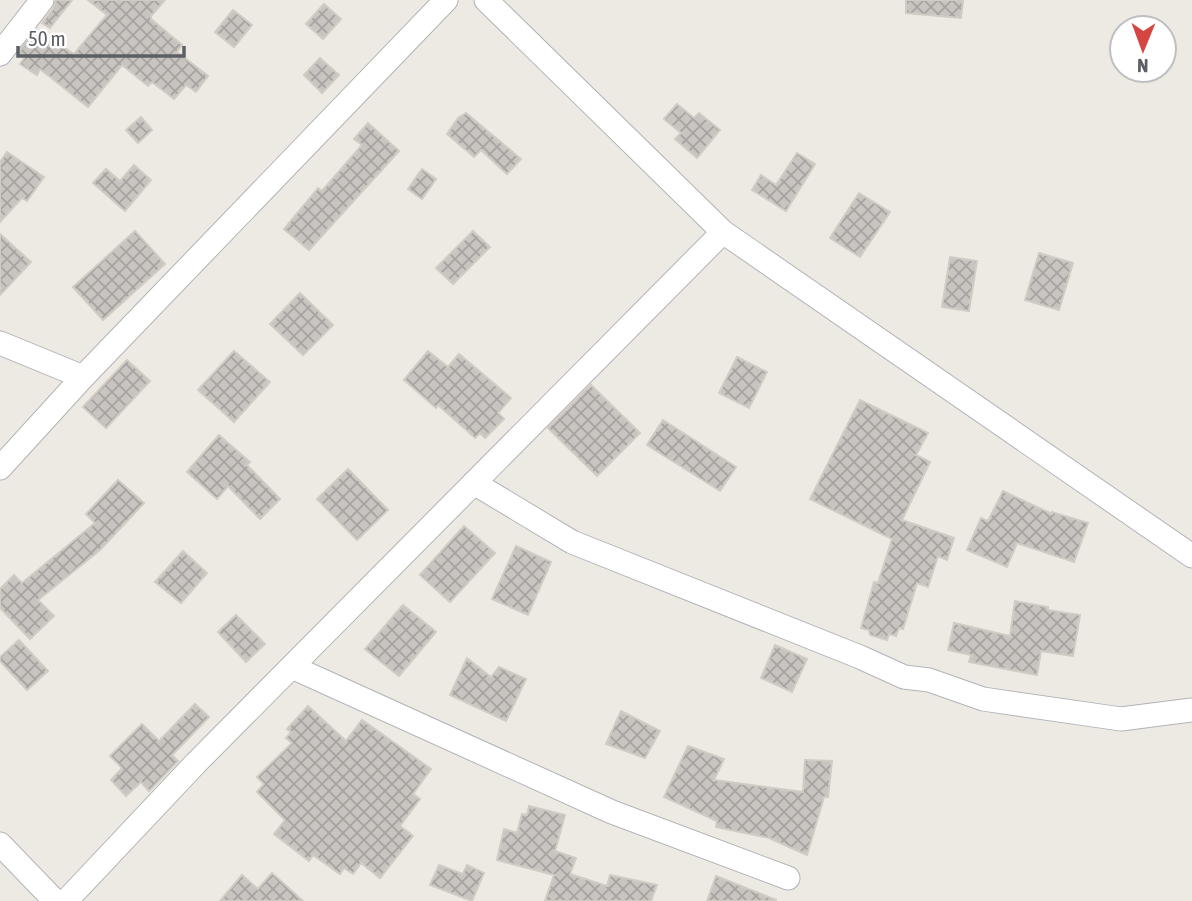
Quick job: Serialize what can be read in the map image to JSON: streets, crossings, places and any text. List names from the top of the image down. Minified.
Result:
{"scale_bar":"50 m","north":"bottom"}
